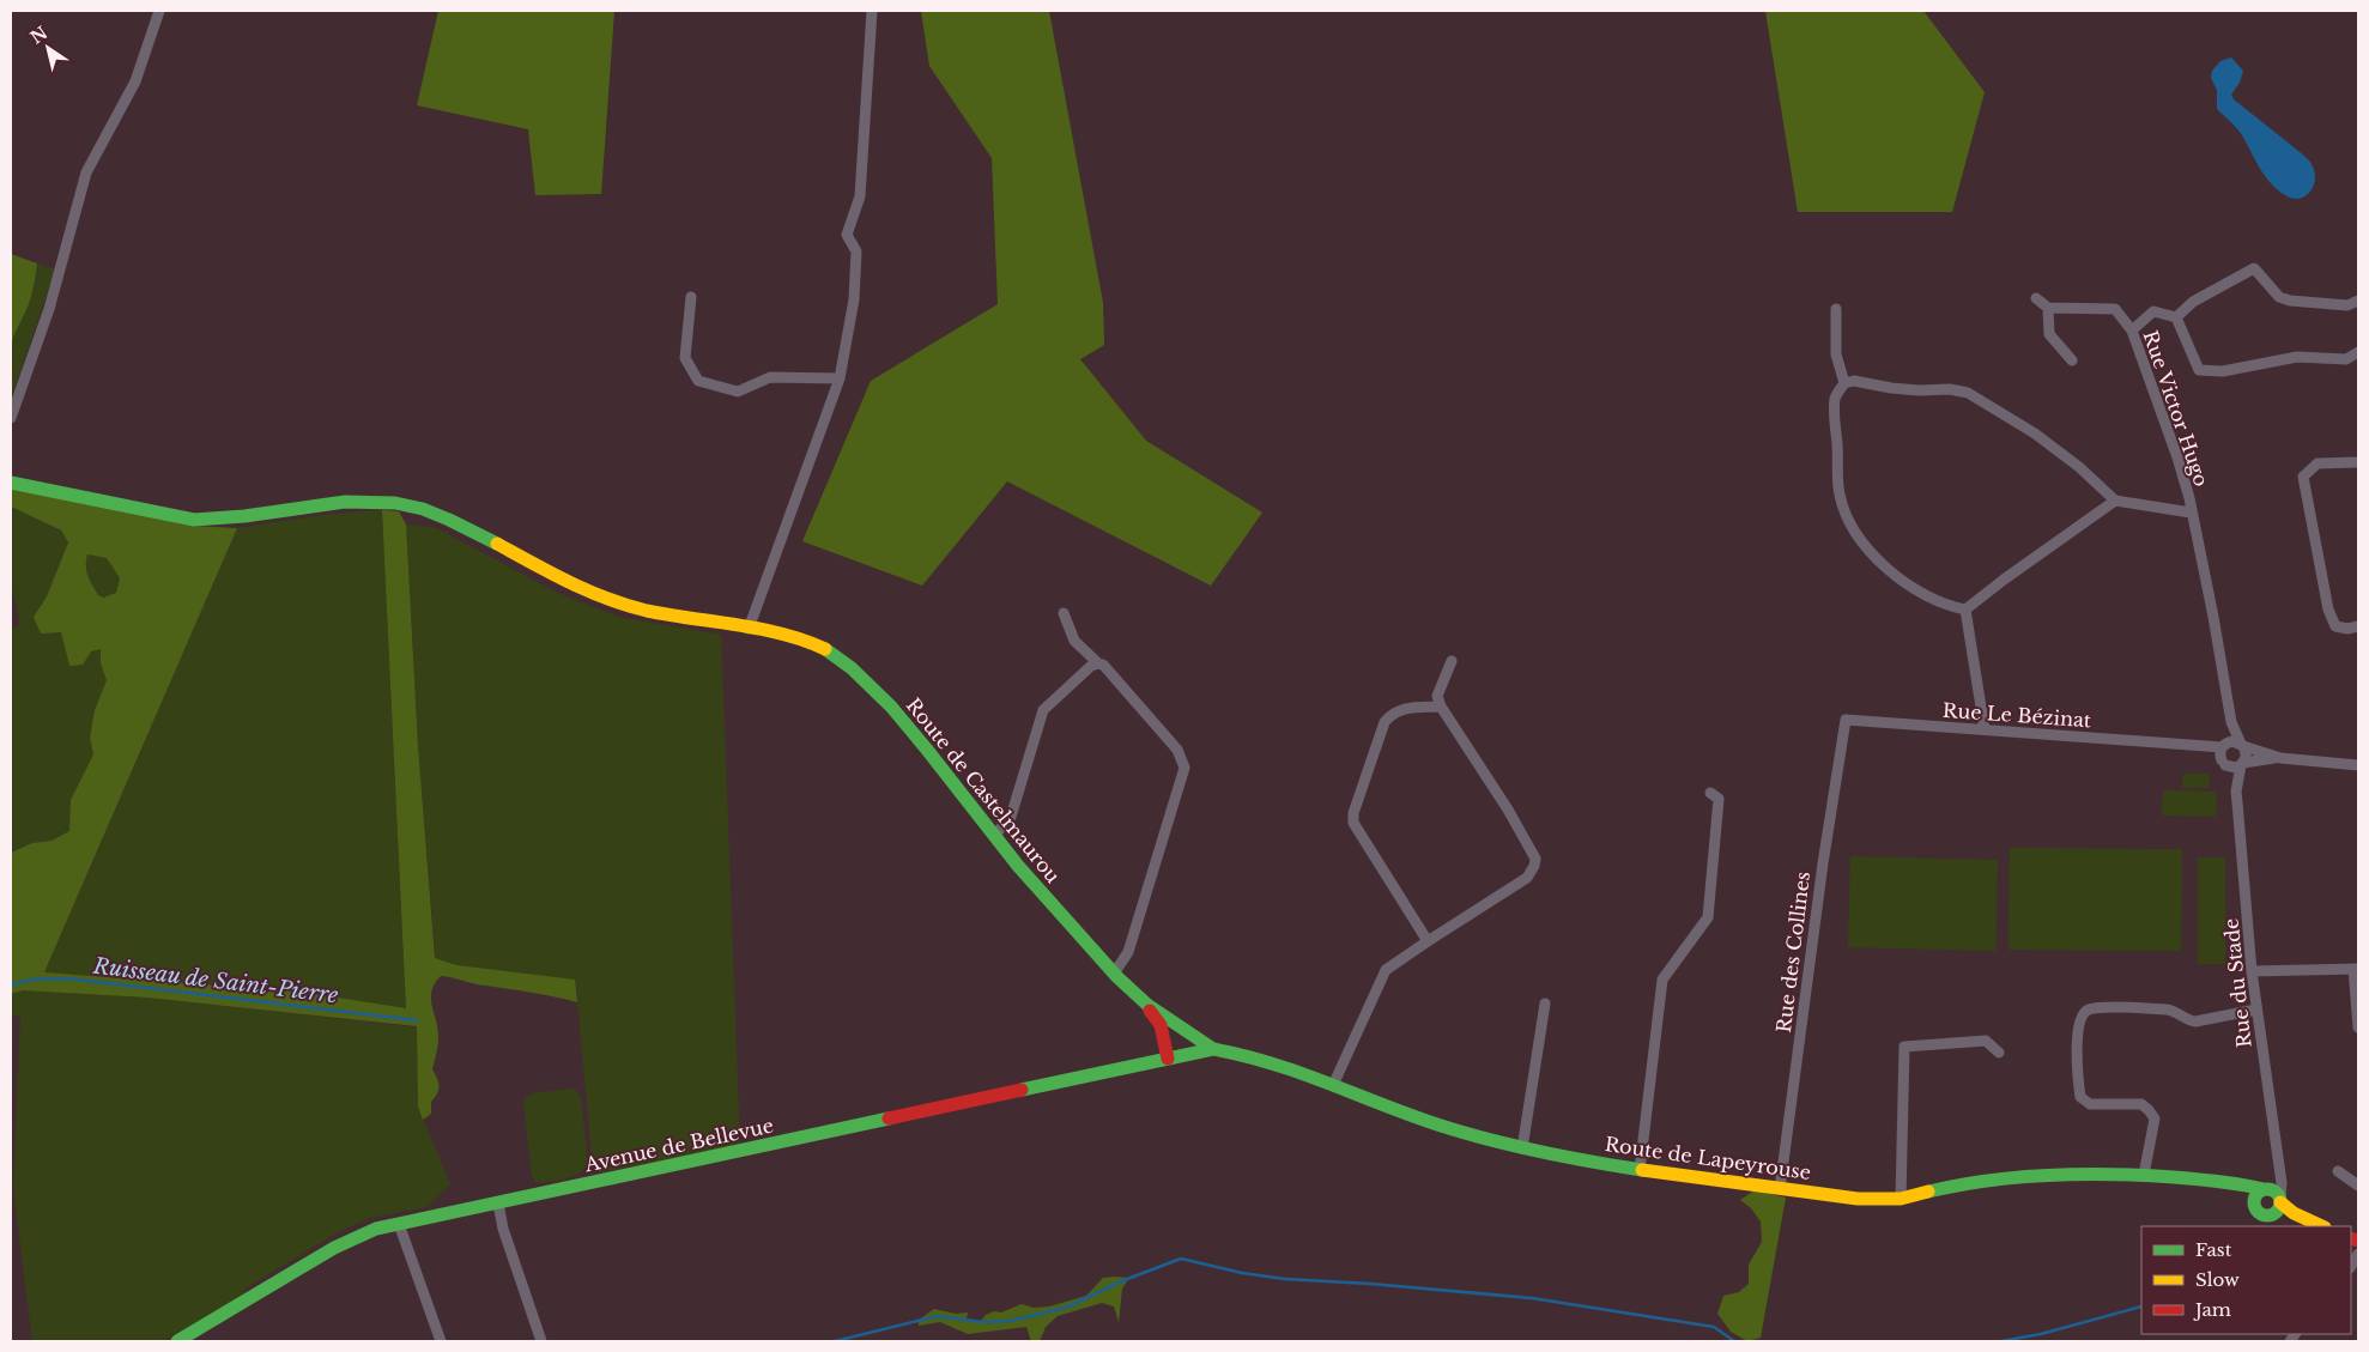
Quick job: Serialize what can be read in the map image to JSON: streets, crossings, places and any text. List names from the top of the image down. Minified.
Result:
{"streets":{"street":["Rue Victor Hugo","Rue Le Bézinat","Route de Castelmaurou","Rue des Collines","Rue du Stade","Avenue de Bellevue","Route de Lapeyrouse"]},"crossings":[["Rue Victor Hugo","Rue Le Bézinat"],["Rue Victor Hugo","Rue du Stade"],["Rue Le Bézinat","Rue des Collines"],["Rue Le Bézinat","Rue du Stade"],["Route de Castelmaurou","Avenue de Bellevue"],["Route de Castelmaurou","Route de Lapeyrouse"],["Rue des Collines","Route de Lapeyrouse"],["Rue du Stade","Route de Lapeyrouse"],["Avenue de Bellevue","Route de Lapeyrouse"]],"water":["Ruisseau de Saint-Pierre"],"legend":["Fast","Slow","Jam"],"north":"top left"}
